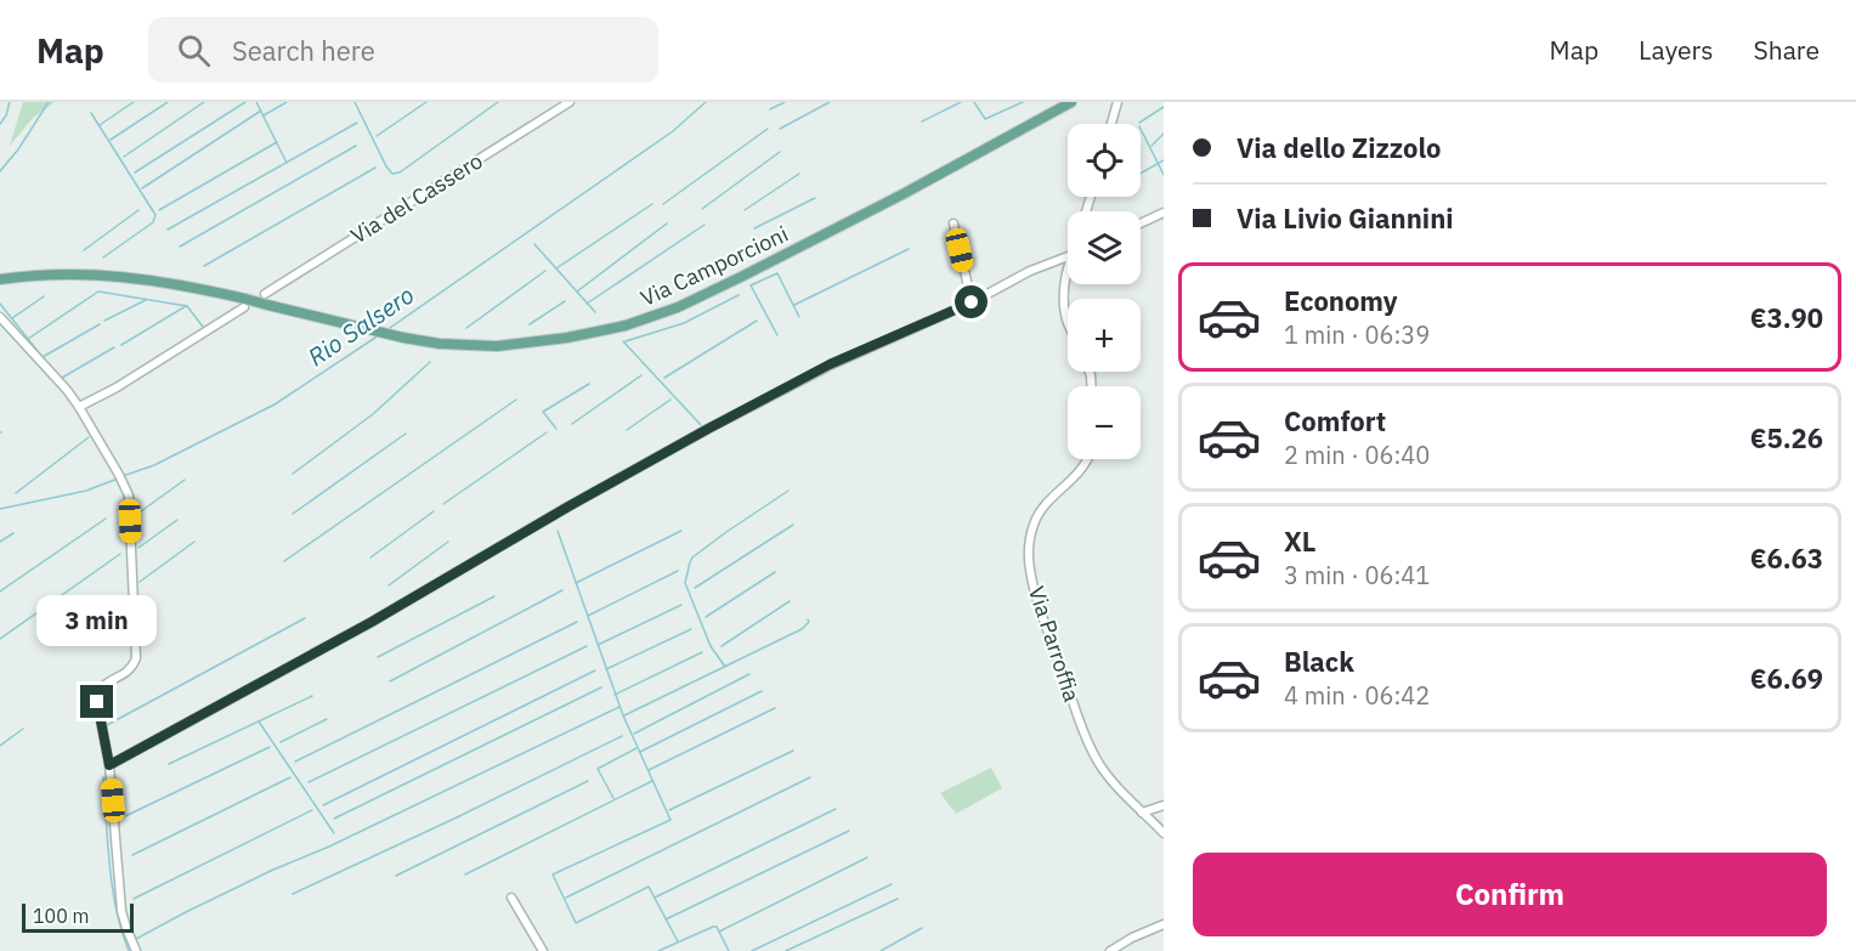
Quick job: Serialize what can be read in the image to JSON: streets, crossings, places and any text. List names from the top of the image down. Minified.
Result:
{"streets":{"main road":["Via Camporcioni"],"street":["Via del Cassero","Via Parroffia"]},"water":["Rio Salsero"],"scale_bar":"100 m","page":{"header":"Map","search":"Search here","nav":["Map","Layers","Share"],"banner":["Via dello Zizzolo","Via Livio Giannini"],"map_buttons":["+","−"],"list":[{"name":"Economy","note":"1 min · 06:39","value":"€3.90"},{"name":"Comfort","note":"2 min · 06:40","value":"€5.26"},{"name":"XL","note":"3 min · 06:41","value":"€6.63"},{"name":"Black","note":"4 min · 06:42","value":"€6.69"}],"bubble":"3 min","buttons":"Confirm","scale":"100 m"}}
